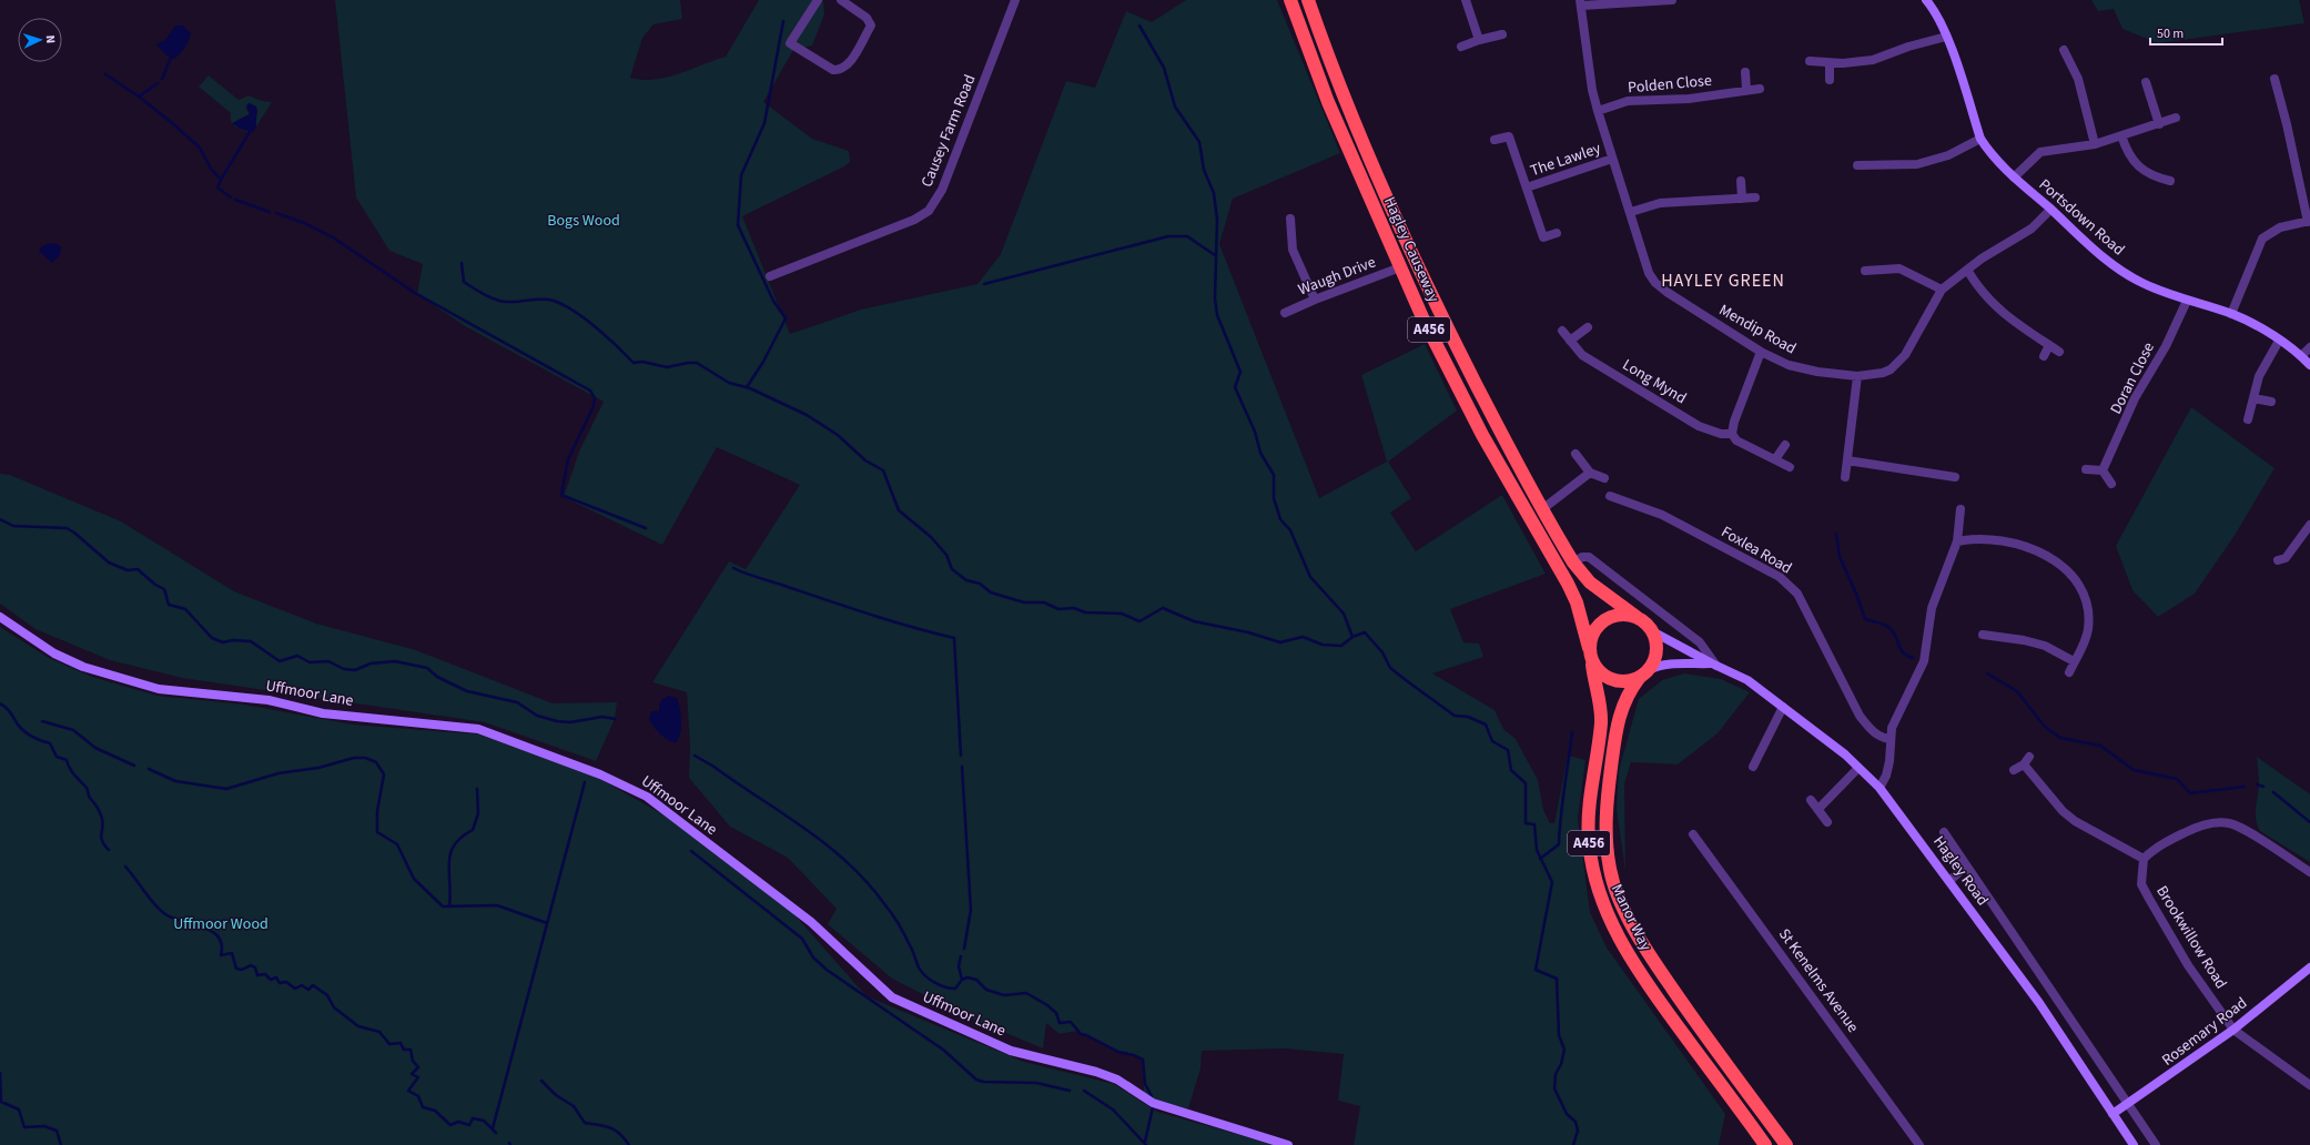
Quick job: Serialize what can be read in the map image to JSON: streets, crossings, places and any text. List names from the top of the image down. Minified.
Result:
{"streets":{"highway":["Hagley Causeway","A456","Manor Way"],"street":["Polden Close","Causey Farm Road","The Lawley","Portsdown Road","Waugh Drive","Mendip Road","Doran Close","Long Mynd","Foxlea Road","Uffmoor Lane","Hagley Road","Brookwillow Road","St Kenelms Avenue","Rosemary Road"]},"crossings":[["Polden Close","Mendip Road"],["The Lawley","Mendip Road"],["Portsdown Road","Mendip Road"],["Portsdown Road","Doran Close"],["Hagley Causeway","Waugh Drive"],["Hagley Causeway","A456"],["Hagley Causeway","Hagley Road"],["Hagley Causeway","Manor Way"],["A456","Hagley Road"],["A456","Manor Way"],["Hagley Road","Manor Way"],["Hagley Road","Rosemary Road"],["Brookwillow Road","Rosemary Road"]],"districts":["HAYLEY GREEN"],"parks":["Bogs Wood","Uffmoor Wood"],"scale_bar":"50 m","north":"right"}
